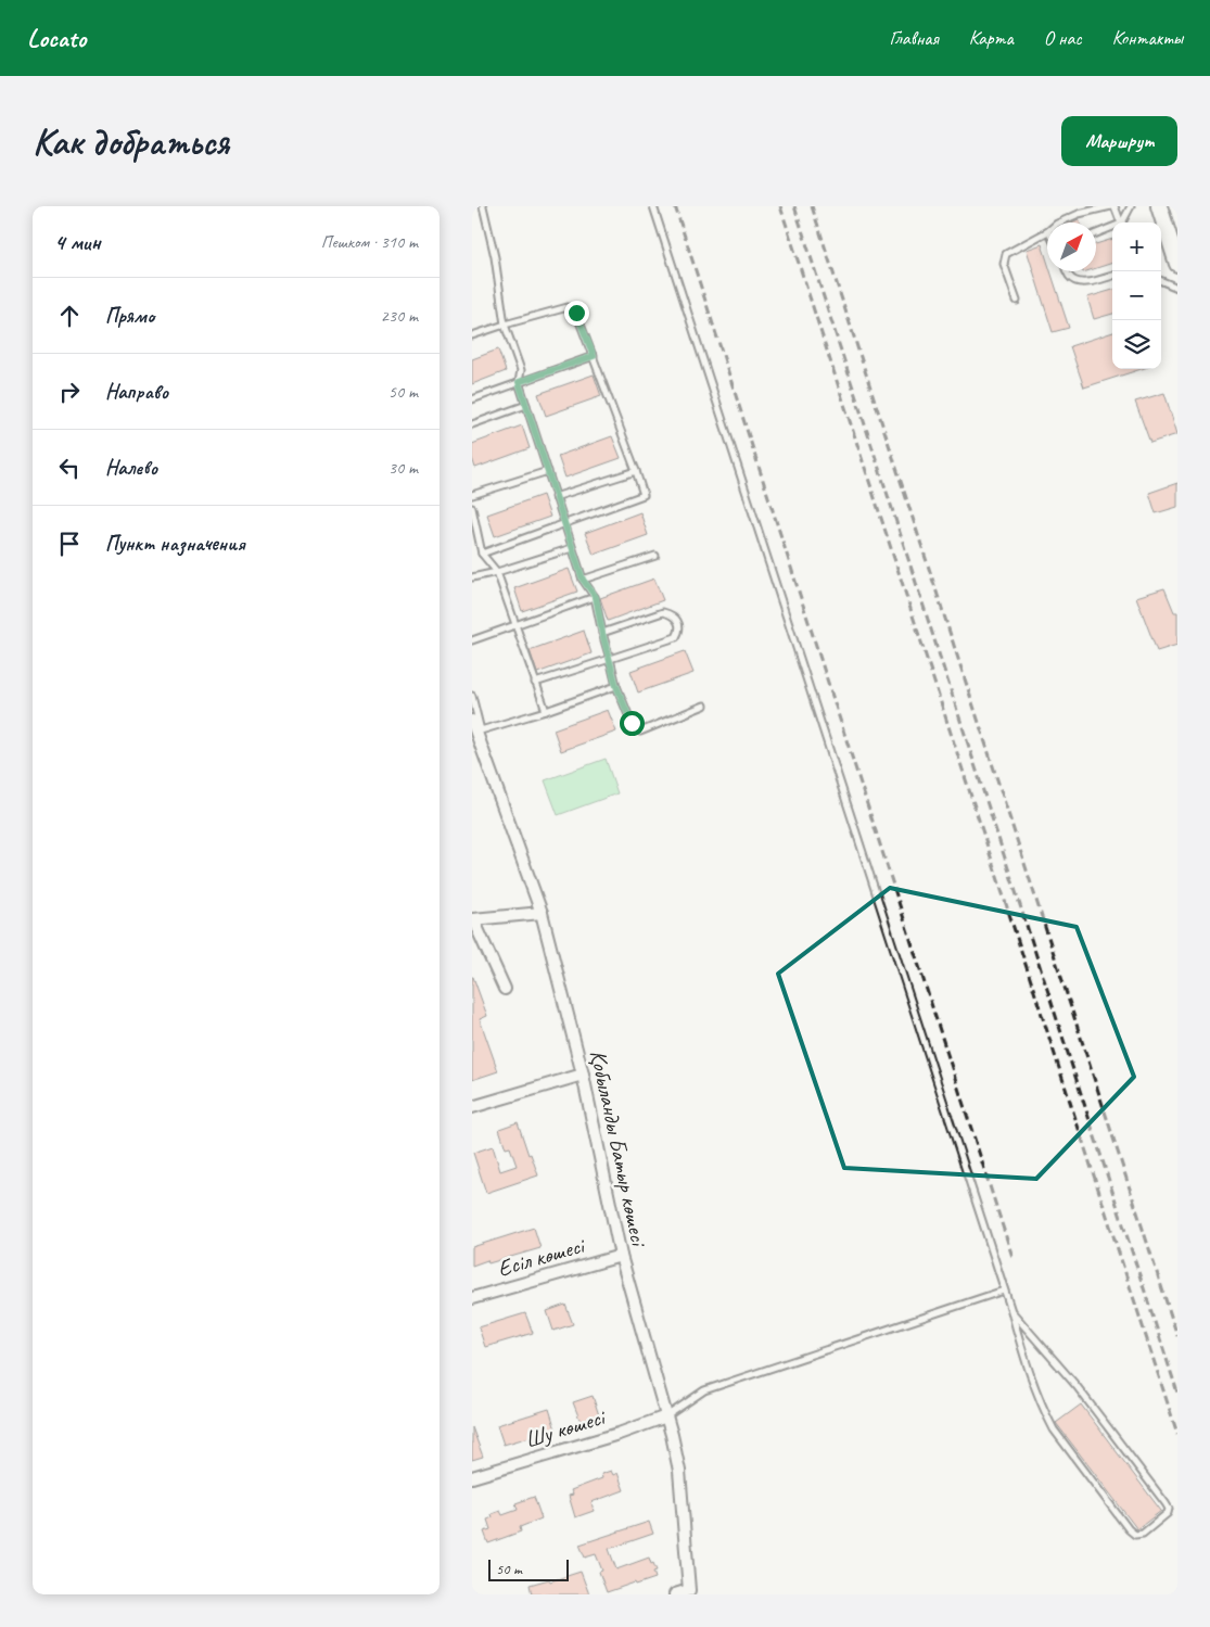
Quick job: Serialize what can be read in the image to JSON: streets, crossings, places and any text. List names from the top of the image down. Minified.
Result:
{"streets":{"street":["Қобыланды Батыр көшесі","Есіл көшесі","Шу көшесі"]},"crossings":[["Қобыланды Батыр көшесі","Есіл көшесі"],["Қобыланды Батыр көшесі","Шу көшесі"]],"scale_bar":"50 m","north":"top right","page":{"header":"Locato","nav":["Главная","Карта","О нас","Контакты"],"buttons":"Маршрут","title":"Как добраться","heading":["4 мин","Пешком · 310 m"],"map_buttons":["+","−"],"list":[["Прямо","230 m"],["Направо","50 m"],["Налево","30 m"],"Пункт назначения"],"scale":"50 m"}}
